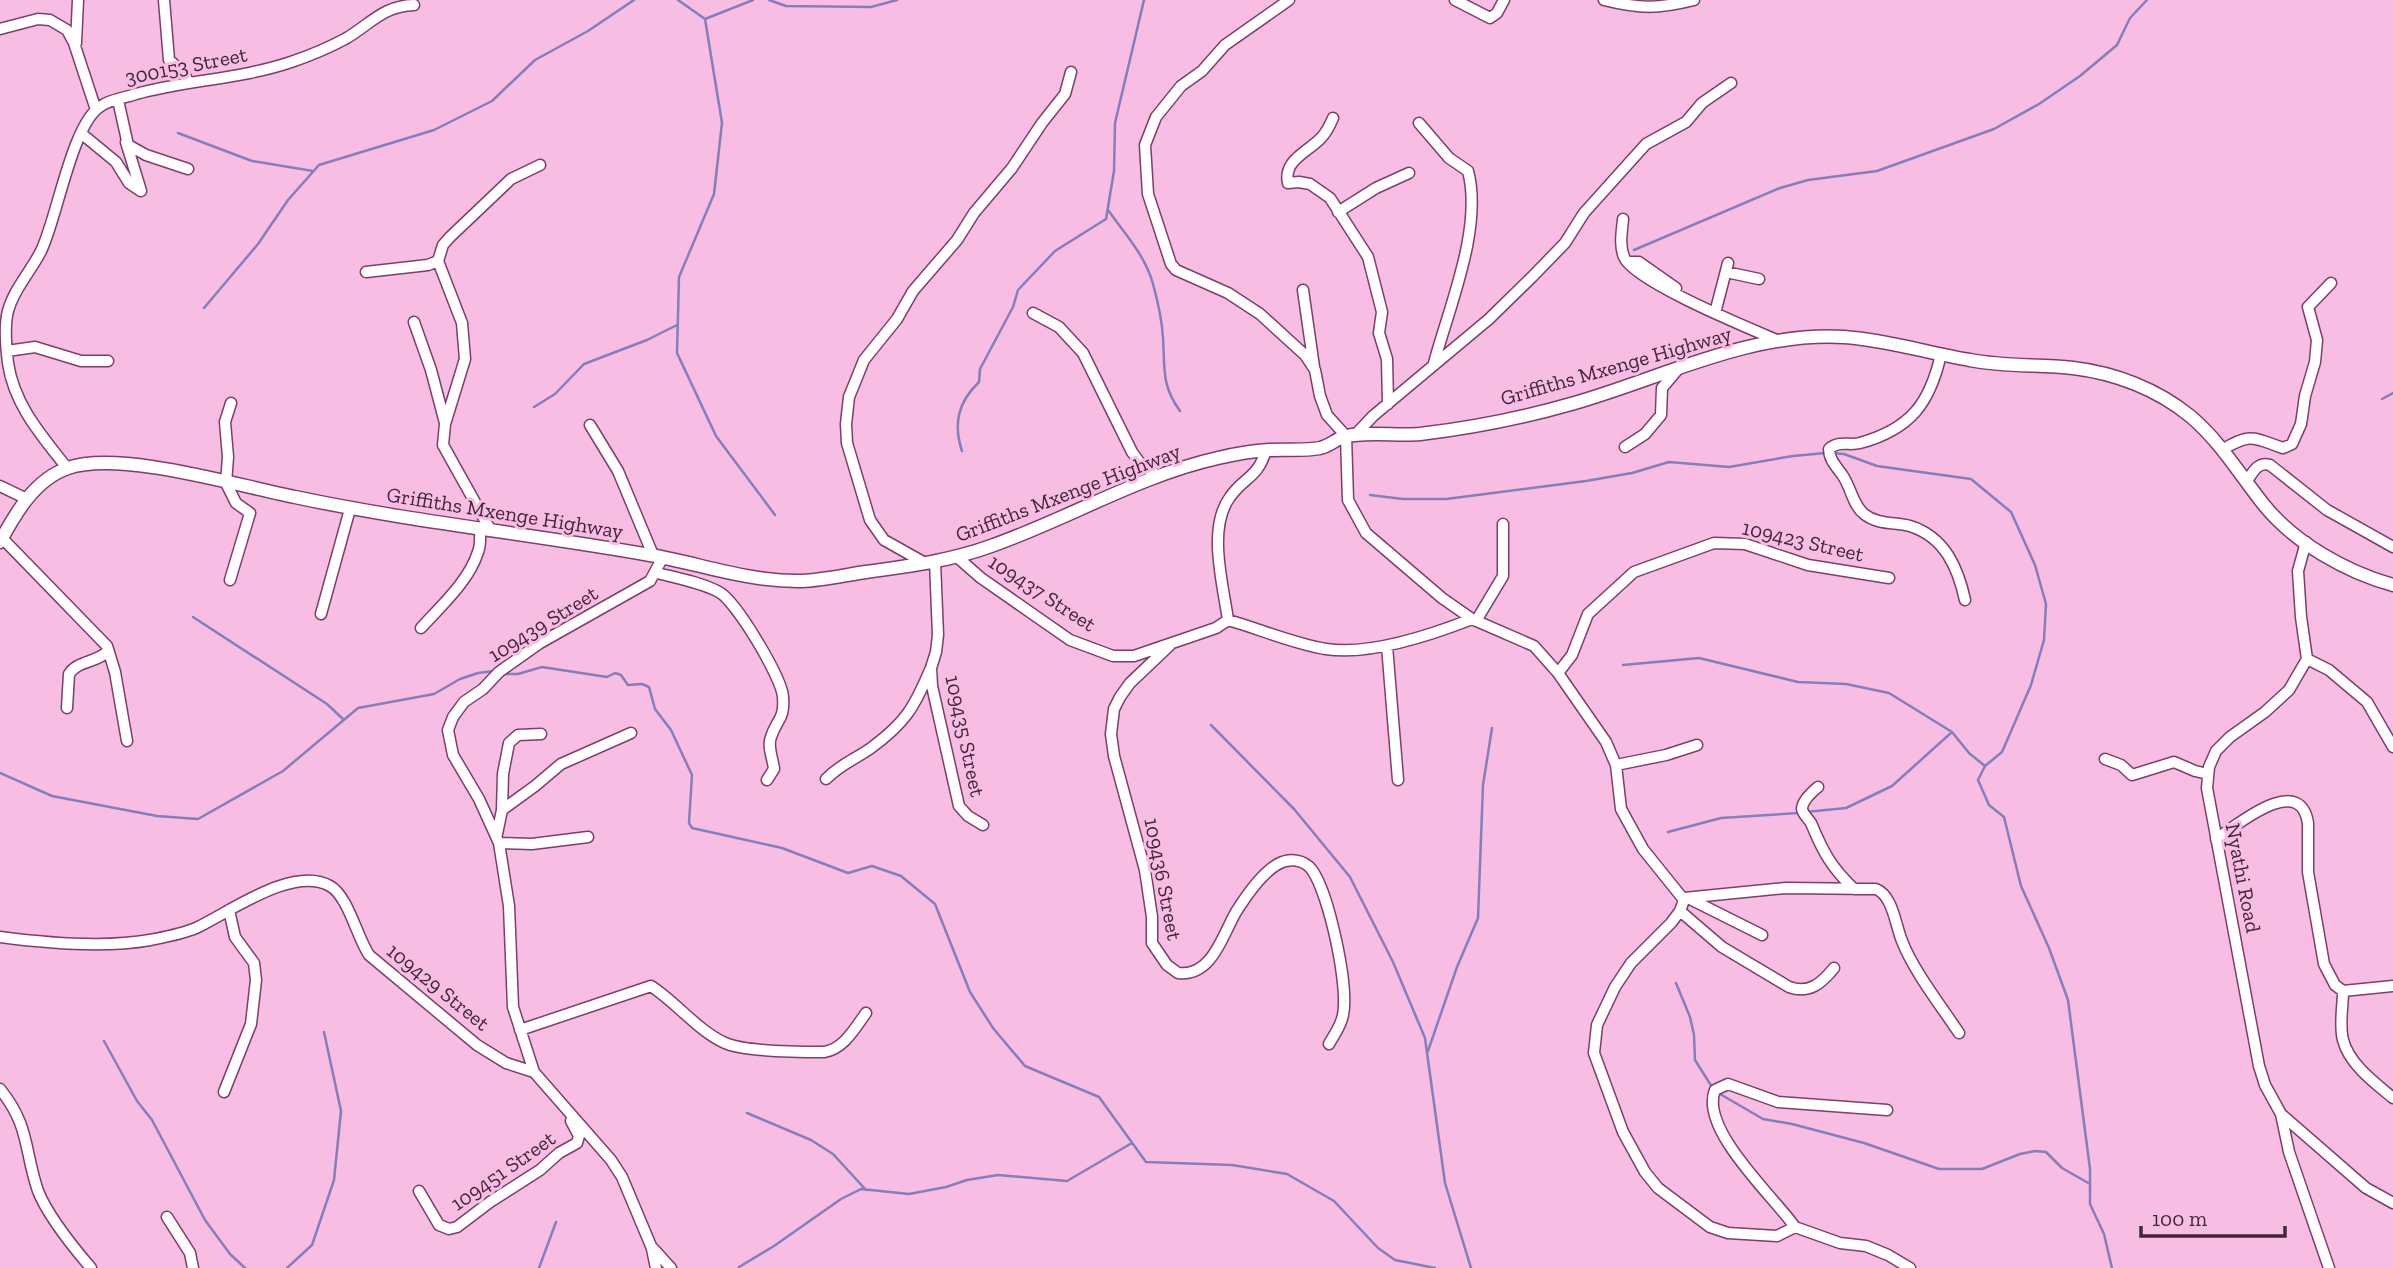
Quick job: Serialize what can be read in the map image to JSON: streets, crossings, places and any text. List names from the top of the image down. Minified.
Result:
{"streets":{"street":["300153 Street","Griffiths Mxenge Highway","109423 Street","109437 Street","109439 Street","109435 Street","Nyathi Road","109436 Street","109429 Street","109451 Street"]},"crossings":[["Griffiths Mxenge Highway","109437 Street"],["Griffiths Mxenge Highway","109435 Street"],["109437 Street","109436 Street"],["109429 Street","109451 Street"]],"scale_bar":"100 m"}
